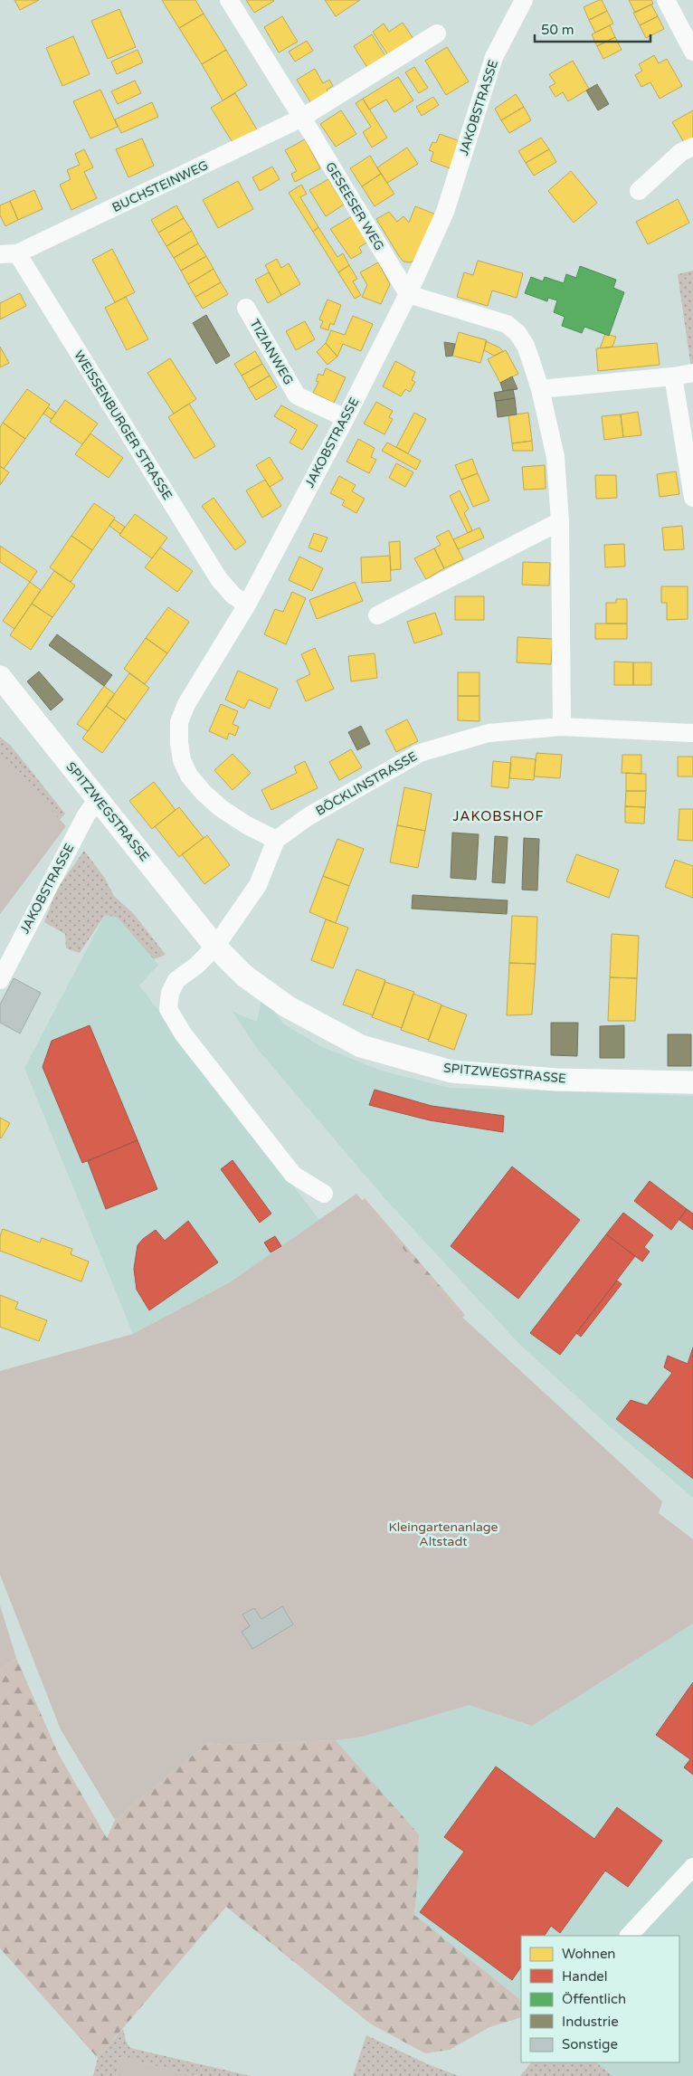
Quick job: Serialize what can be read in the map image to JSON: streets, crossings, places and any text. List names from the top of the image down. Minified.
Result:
{"streets":{"street":["JAKOBSTRASSE","BUCHSTEINWEG","GESEESER WEG","TIZIANWEG","WEISSENBURGER STRASSE","BÖCKLINSTRASSE","SPITZWEGSTRASSE"]},"crossings":[["JAKOBSTRASSE","GESEESER WEG"],["JAKOBSTRASSE","TIZIANWEG"],["JAKOBSTRASSE","WEISSENBURGER STRASSE"],["JAKOBSTRASSE","BÖCKLINSTRASSE"],["JAKOBSTRASSE","SPITZWEGSTRASSE"],["BUCHSTEINWEG","GESEESER WEG"],["BUCHSTEINWEG","WEISSENBURGER STRASSE"]],"districts":["JAKOBSHOF"],"parks":["Kleingartenanlage Altstadt"],"legend":["Wohnen","Handel","Öffentlich","Industrie","Sonstige"],"scale_bar":"50 m"}
